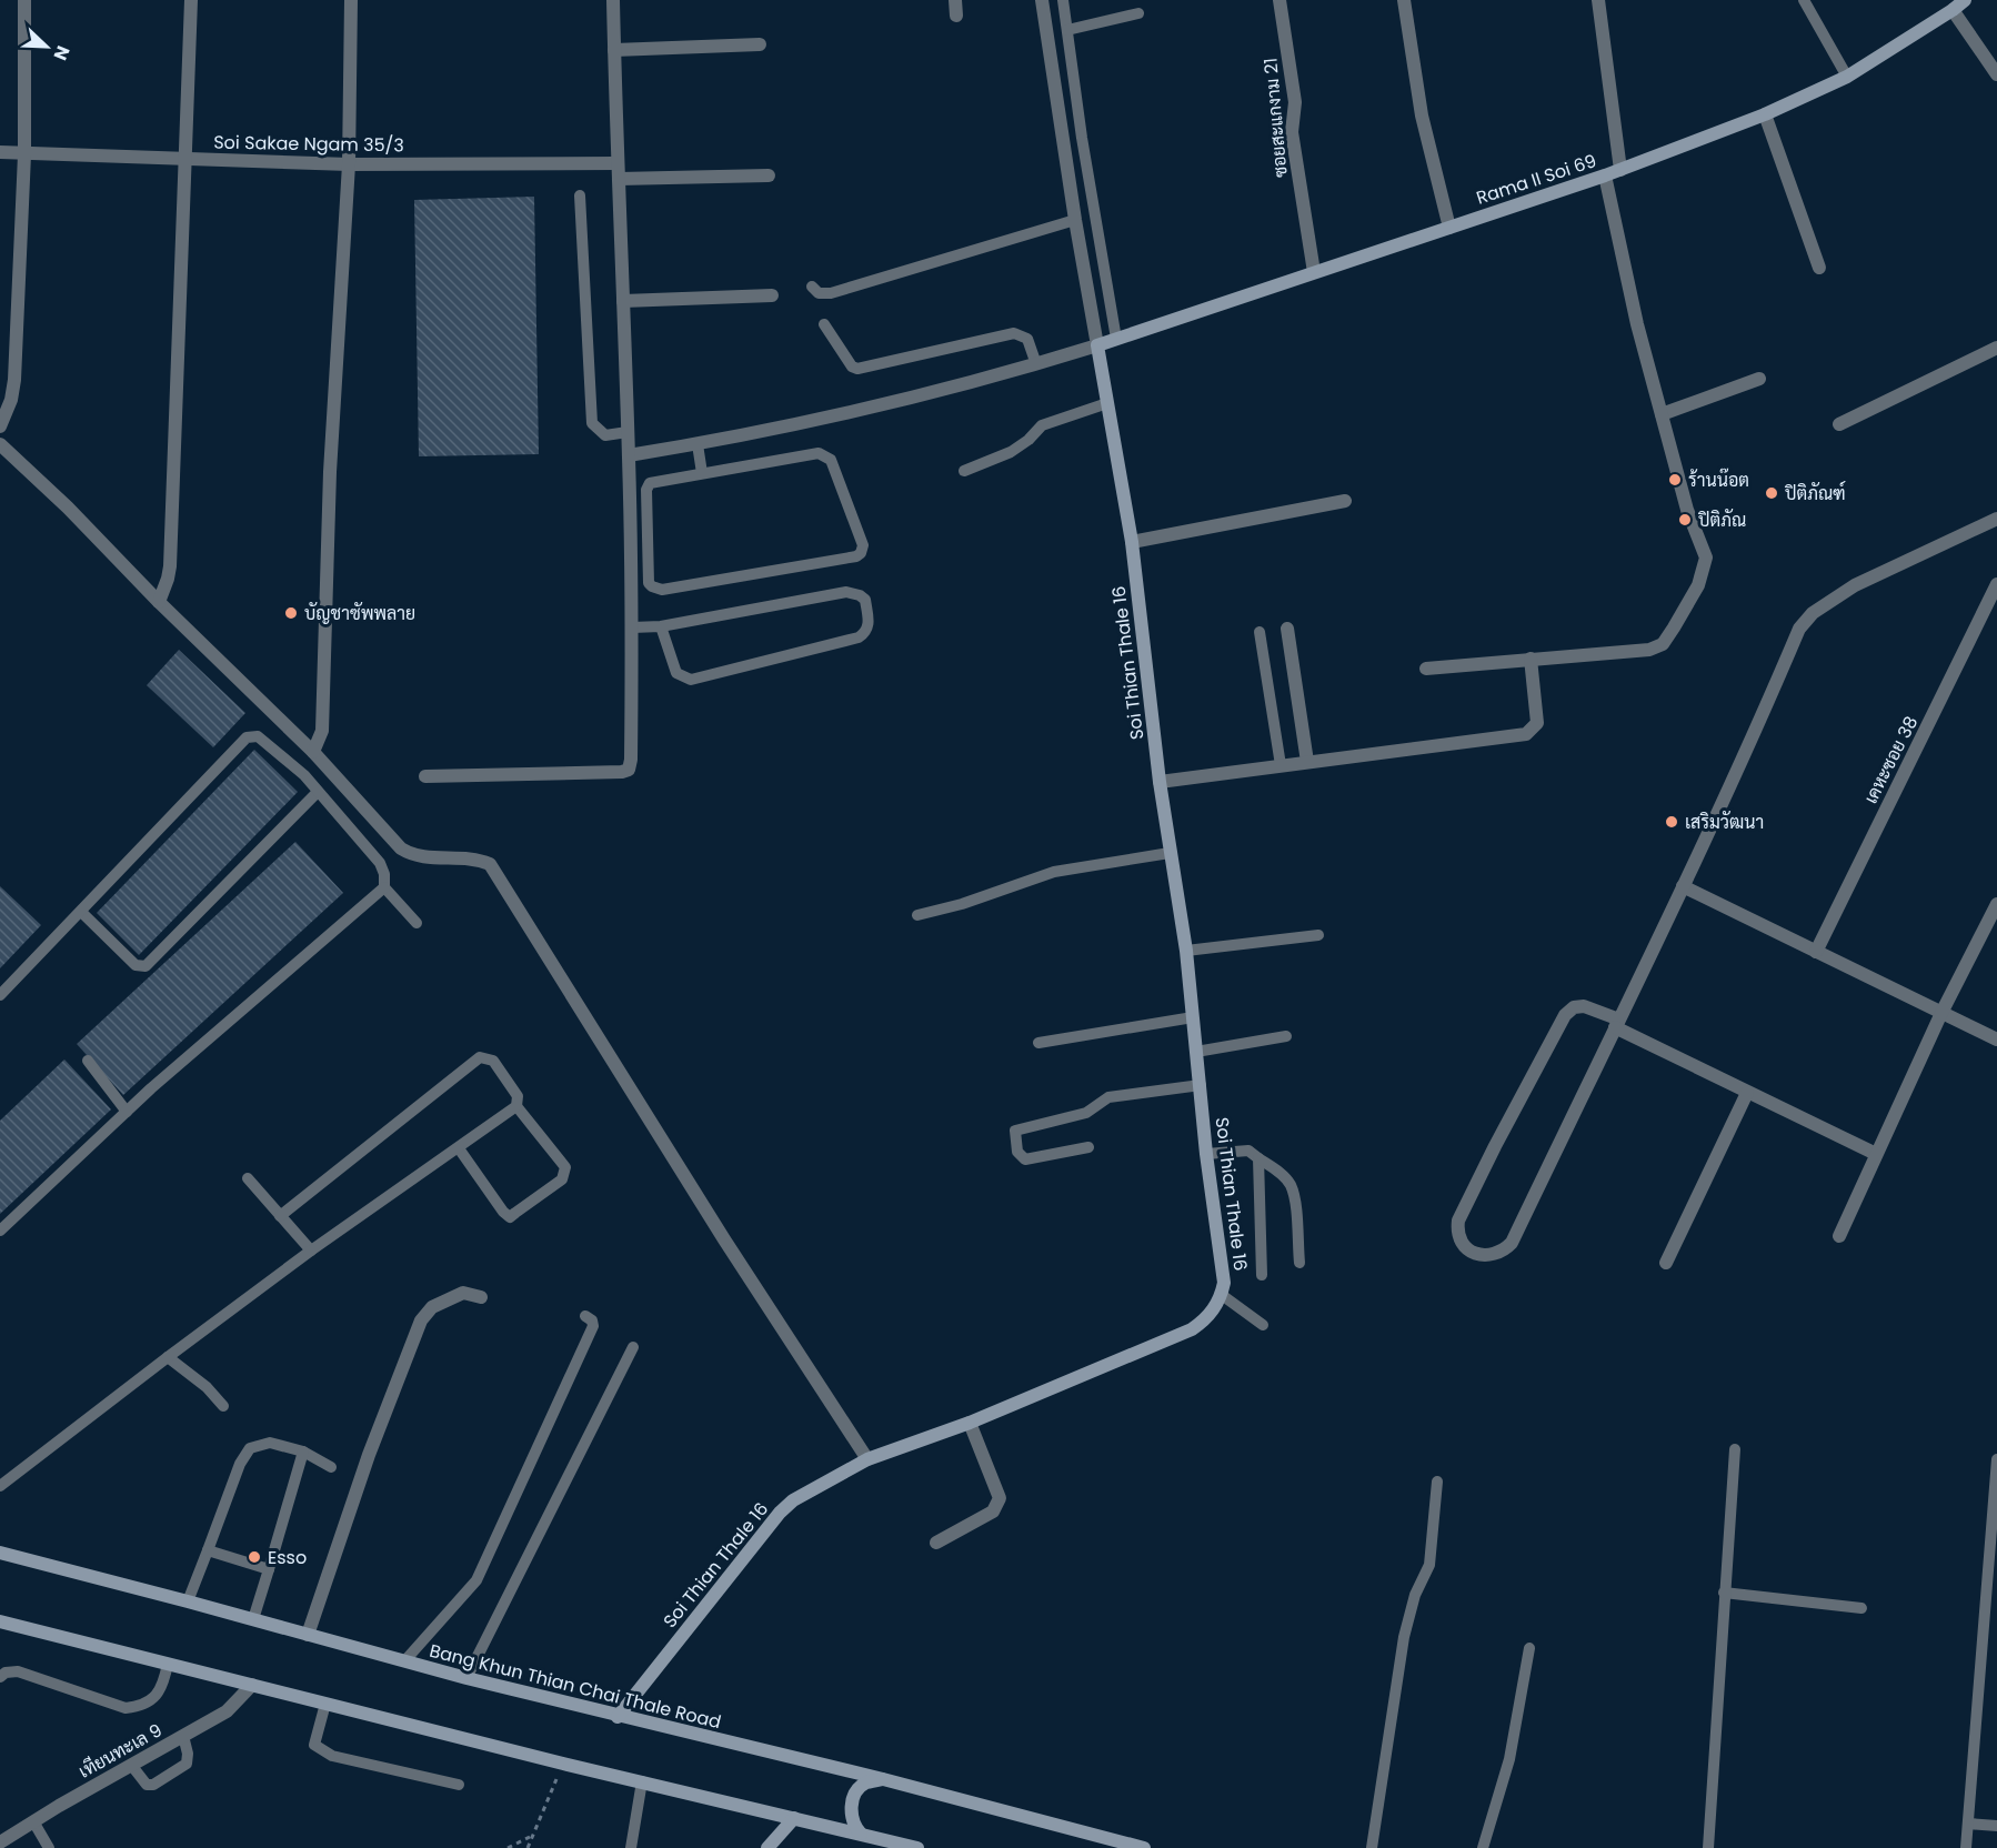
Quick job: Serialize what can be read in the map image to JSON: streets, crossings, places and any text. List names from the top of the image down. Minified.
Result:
{"streets":{"street":["ซอยสะแกงาม 21","Soi Sakae Ngam 35/3","Rama II Soi 69","Soi Thian Thale 16","เคหะซอย 38","Bang Khun Thian Chai Thale Road","เทียนทะเล 9"]},"crossings":[["ซอยสะแกงาม 21","Rama II Soi 69"],["Rama II Soi 69","Soi Thian Thale 16"],["Soi Thian Thale 16","Bang Khun Thian Chai Thale Road"]],"places":["ร้านน๊อต","ปิติภัณฑ์","ปิติภัณ","บัญชาซัพพลาย","เสริมวัฒนา","Esso"],"north":"bottom right"}
